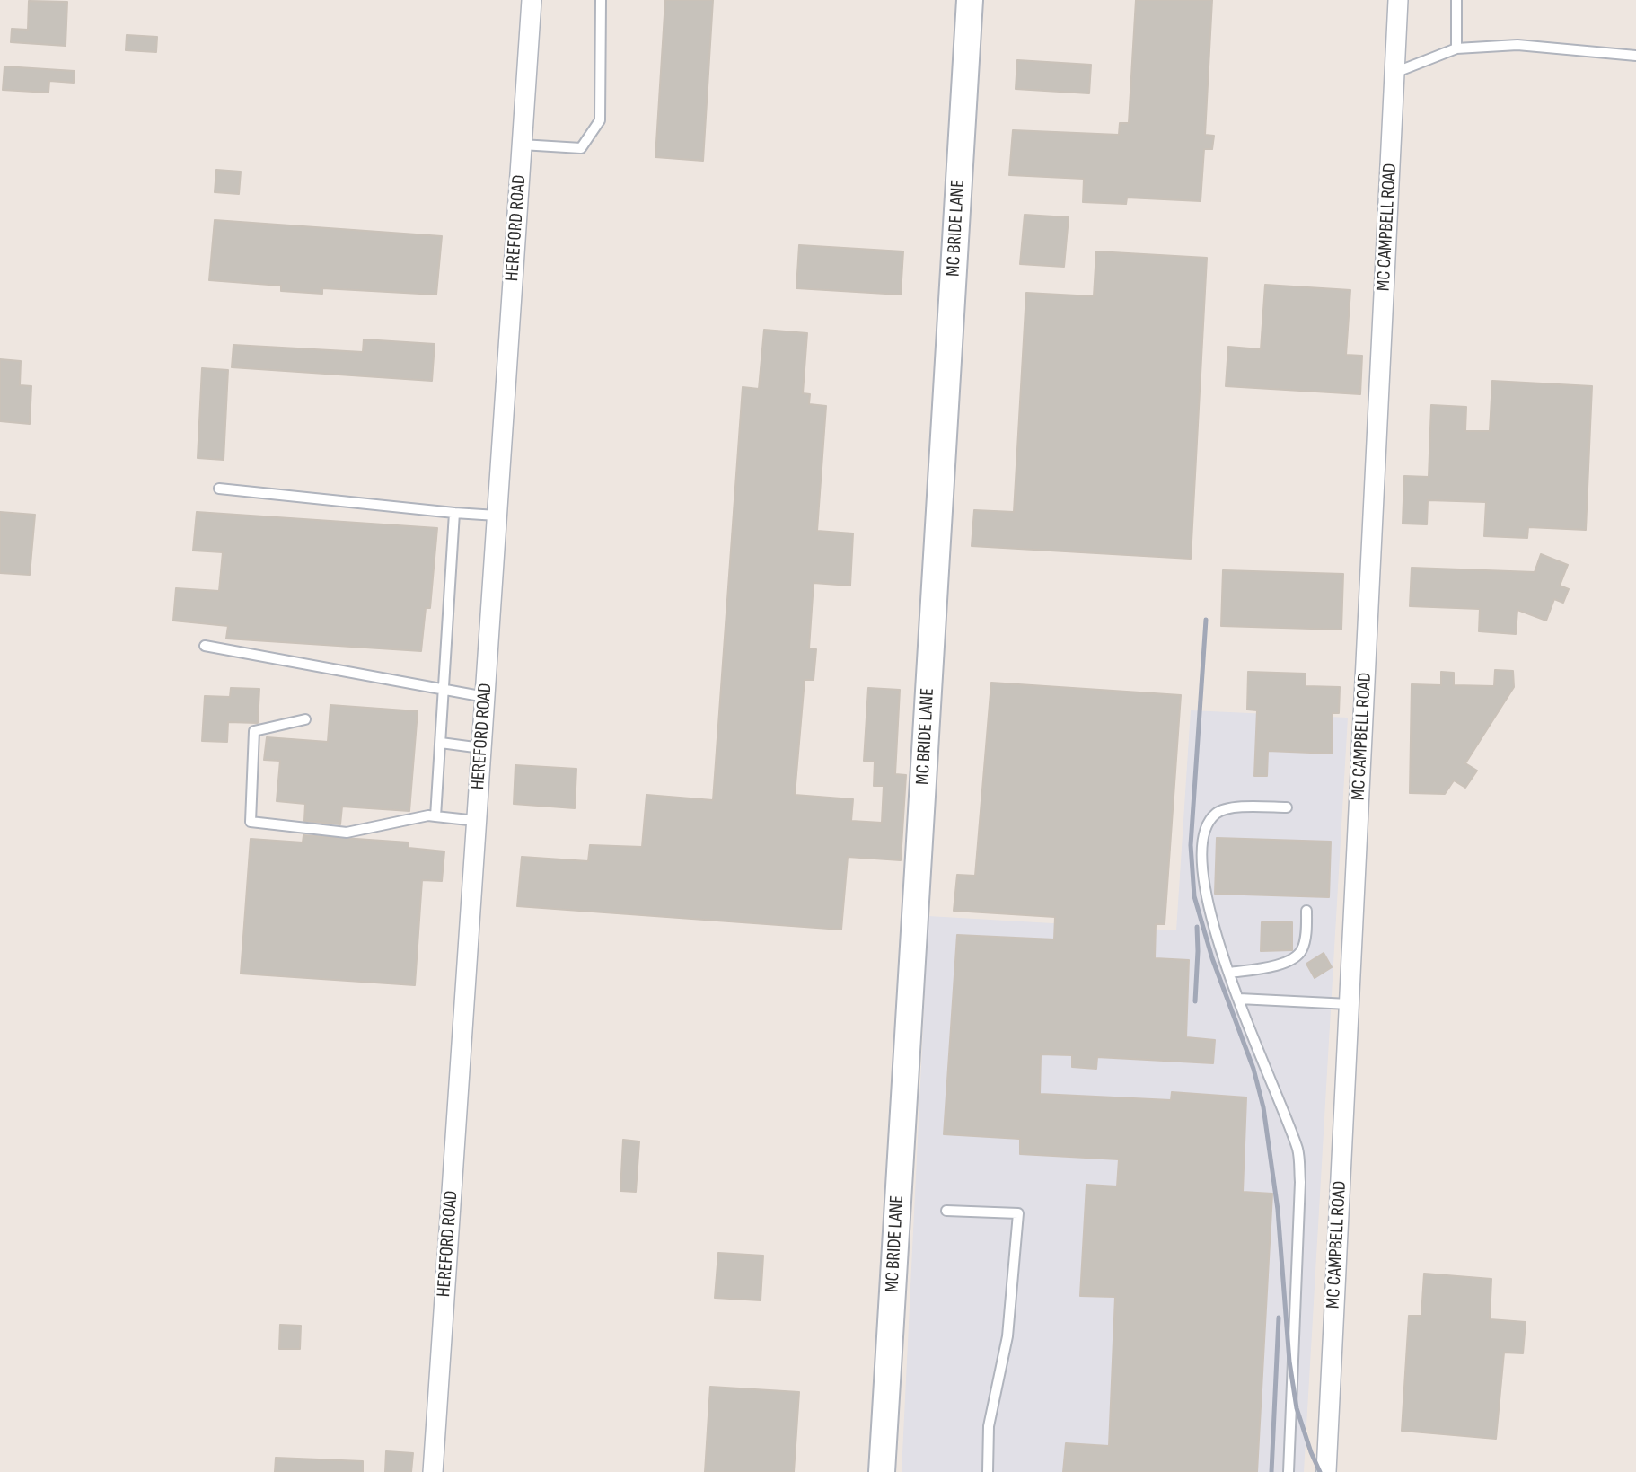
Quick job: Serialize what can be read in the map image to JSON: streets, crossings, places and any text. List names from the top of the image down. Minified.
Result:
{"streets":{"street":["MC CAMPBELL ROAD","HEREFORD ROAD","MC BRIDE LANE"]}}
